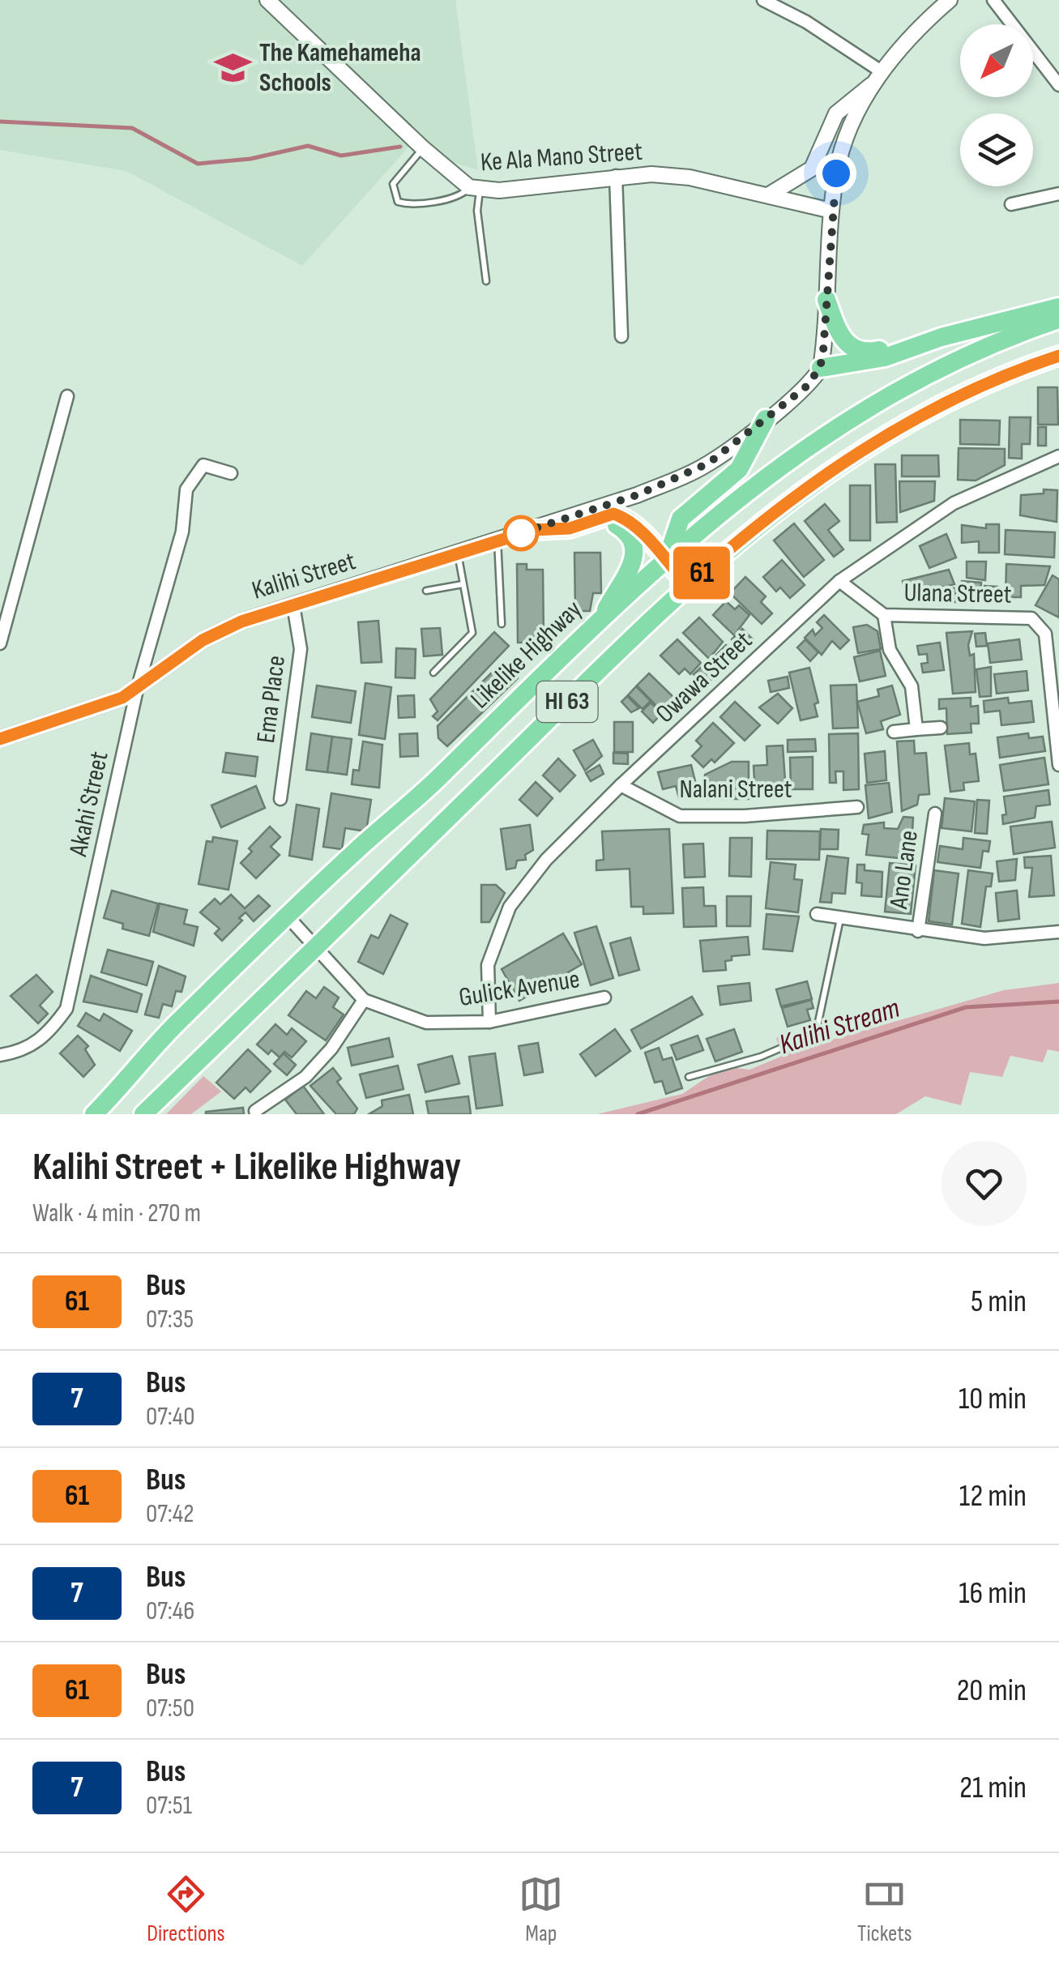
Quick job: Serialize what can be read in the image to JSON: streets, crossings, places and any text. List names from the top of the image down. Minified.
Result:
{"streets":{"highway":["Likelike Highway","HI 63"],"street":["Ke Ala Mano Street","Kalihi Street","Ulana Street","Owawa Street","Ema Place","Nalani Street","Akahi Street","Ano Lane","Gulick Avenue"]},"crossings":[["Kalihi Street","Ema Place"],["Kalihi Street","Akahi Street"],["Ulana Street","Owawa Street"],["Likelike Highway","Gulick Avenue"],["Owawa Street","Nalani Street"],["Owawa Street","Gulick Avenue"],["HI 63","Gulick Avenue"]],"water":["Kalihi Stream"],"places":{"school or university":["The Kamehameha Schools"]},"lines":["bus line 61"],"north":"bottom left","page":{"on_map":"61","heading":["Kalihi Street + Likelike Highway","Walk · 4 min · 270 m"],"list":[{"mark":"61","name":"Bus","note":"07:35","value":"5 min"},{"mark":"7","name":"Bus","note":"07:40","value":"10 min"},{"mark":"61","name":"Bus","note":"07:42","value":"12 min"},{"mark":"7","name":"Bus","note":"07:46","value":"16 min"},{"mark":"61","name":"Bus","note":"07:50","value":"20 min"},{"mark":"7","name":"Bus","note":"07:51","value":"21 min"}],"tabs":["Directions","Map","Tickets"]}}
